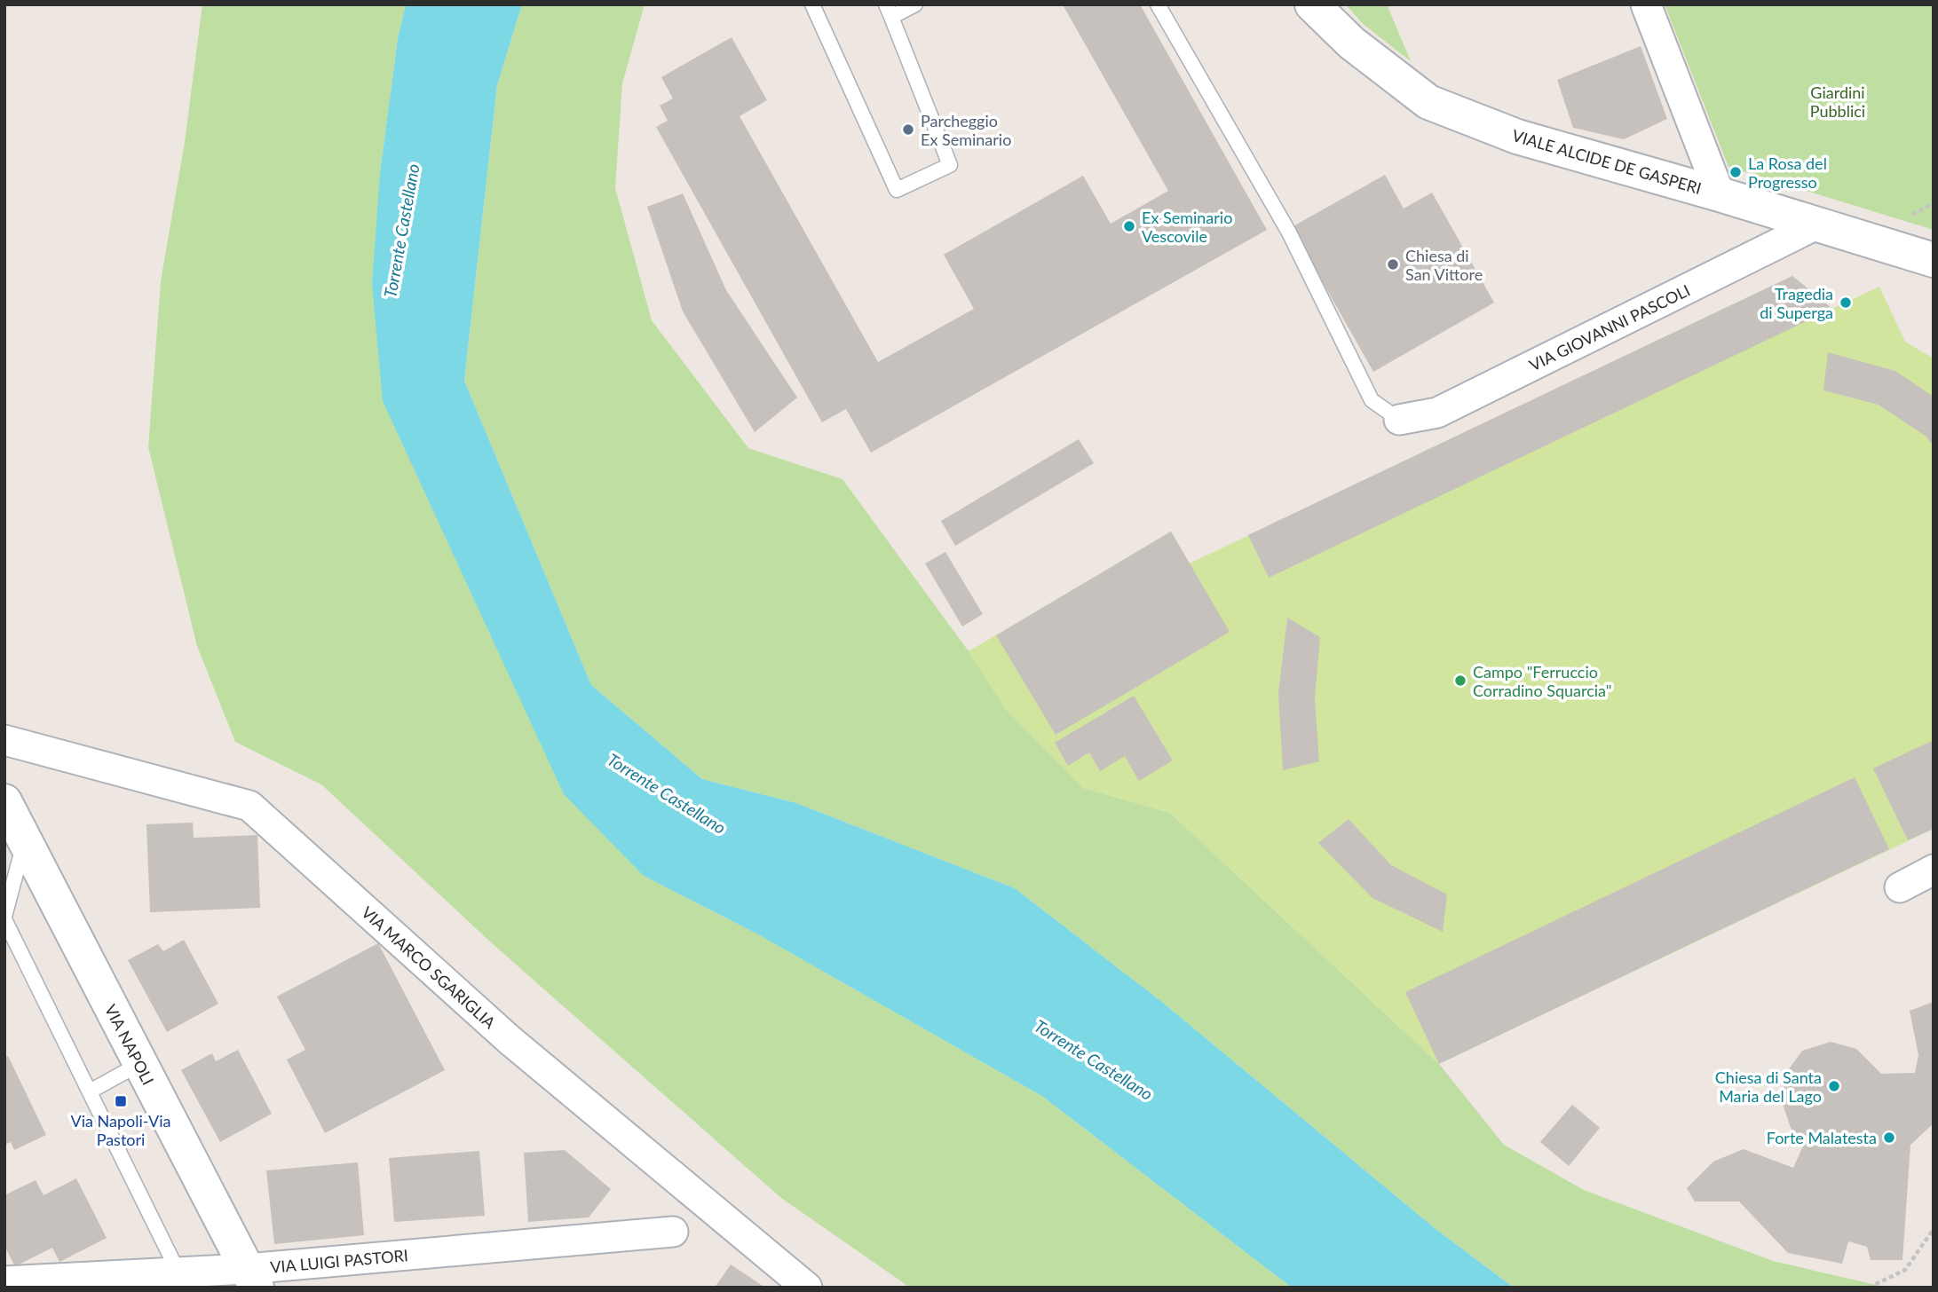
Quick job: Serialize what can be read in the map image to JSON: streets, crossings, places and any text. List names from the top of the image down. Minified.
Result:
{"streets":{"street":["VIALE ALCIDE DE GASPERI","VIA GIOVANNI PASCOLI","VIA MARCO SGARIGLIA","VIA NAPOLI","VIA LUIGI PASTORI"]},"crossings":[["VIALE ALCIDE DE GASPERI","VIA GIOVANNI PASCOLI"],["VIA NAPOLI","VIA LUIGI PASTORI"]],"water":["Torrente Castellano"],"parks":["Giardini Pubblici"],"places":{"other":["Parcheggio Ex Seminario","La Rosa del Progresso","Ex Seminario Vescovile","Chiesa di San Vittore","Tragedia di Superga","Campo \"Ferruccio Corradino Squarcia\"","Chiesa di Santa Maria del Lago","Forte Malatesta"],"transit":["Via Napoli-Via Pastori"]}}
